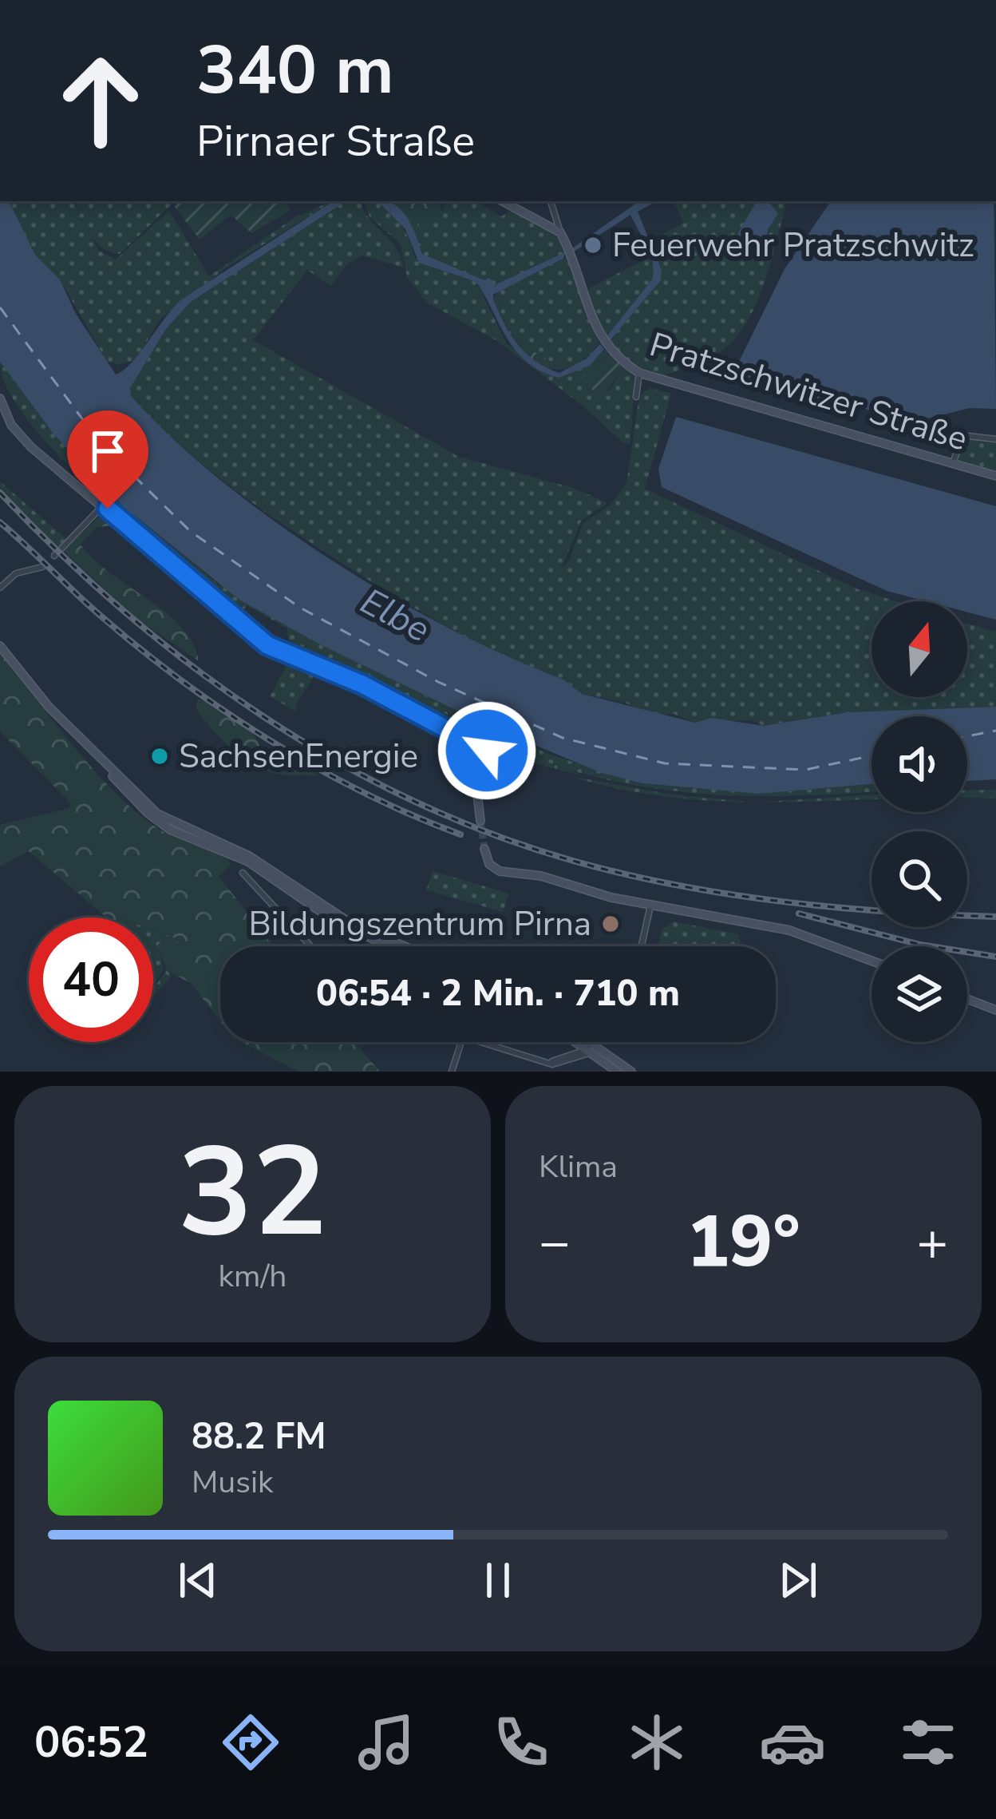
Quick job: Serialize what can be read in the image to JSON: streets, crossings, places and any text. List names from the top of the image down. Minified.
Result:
{"streets":{"street":["Pratzschwitzer Straße"]},"water":["Elbe"],"places":["Feuerwehr Pratzschwitz","SachsenEnergie","Bildungszentrum Pirna"],"north":"top","page":{"turn":["340 m","Pirnaer Straße"],"limit":"40","trip":"06:54 · 2 Min. · 710 m","tile":[["32","km/h"],"Klima"],"heat":["−","19°","+"],"song":["88.2 FM","Musik"],"tabs":"06:52"}}
